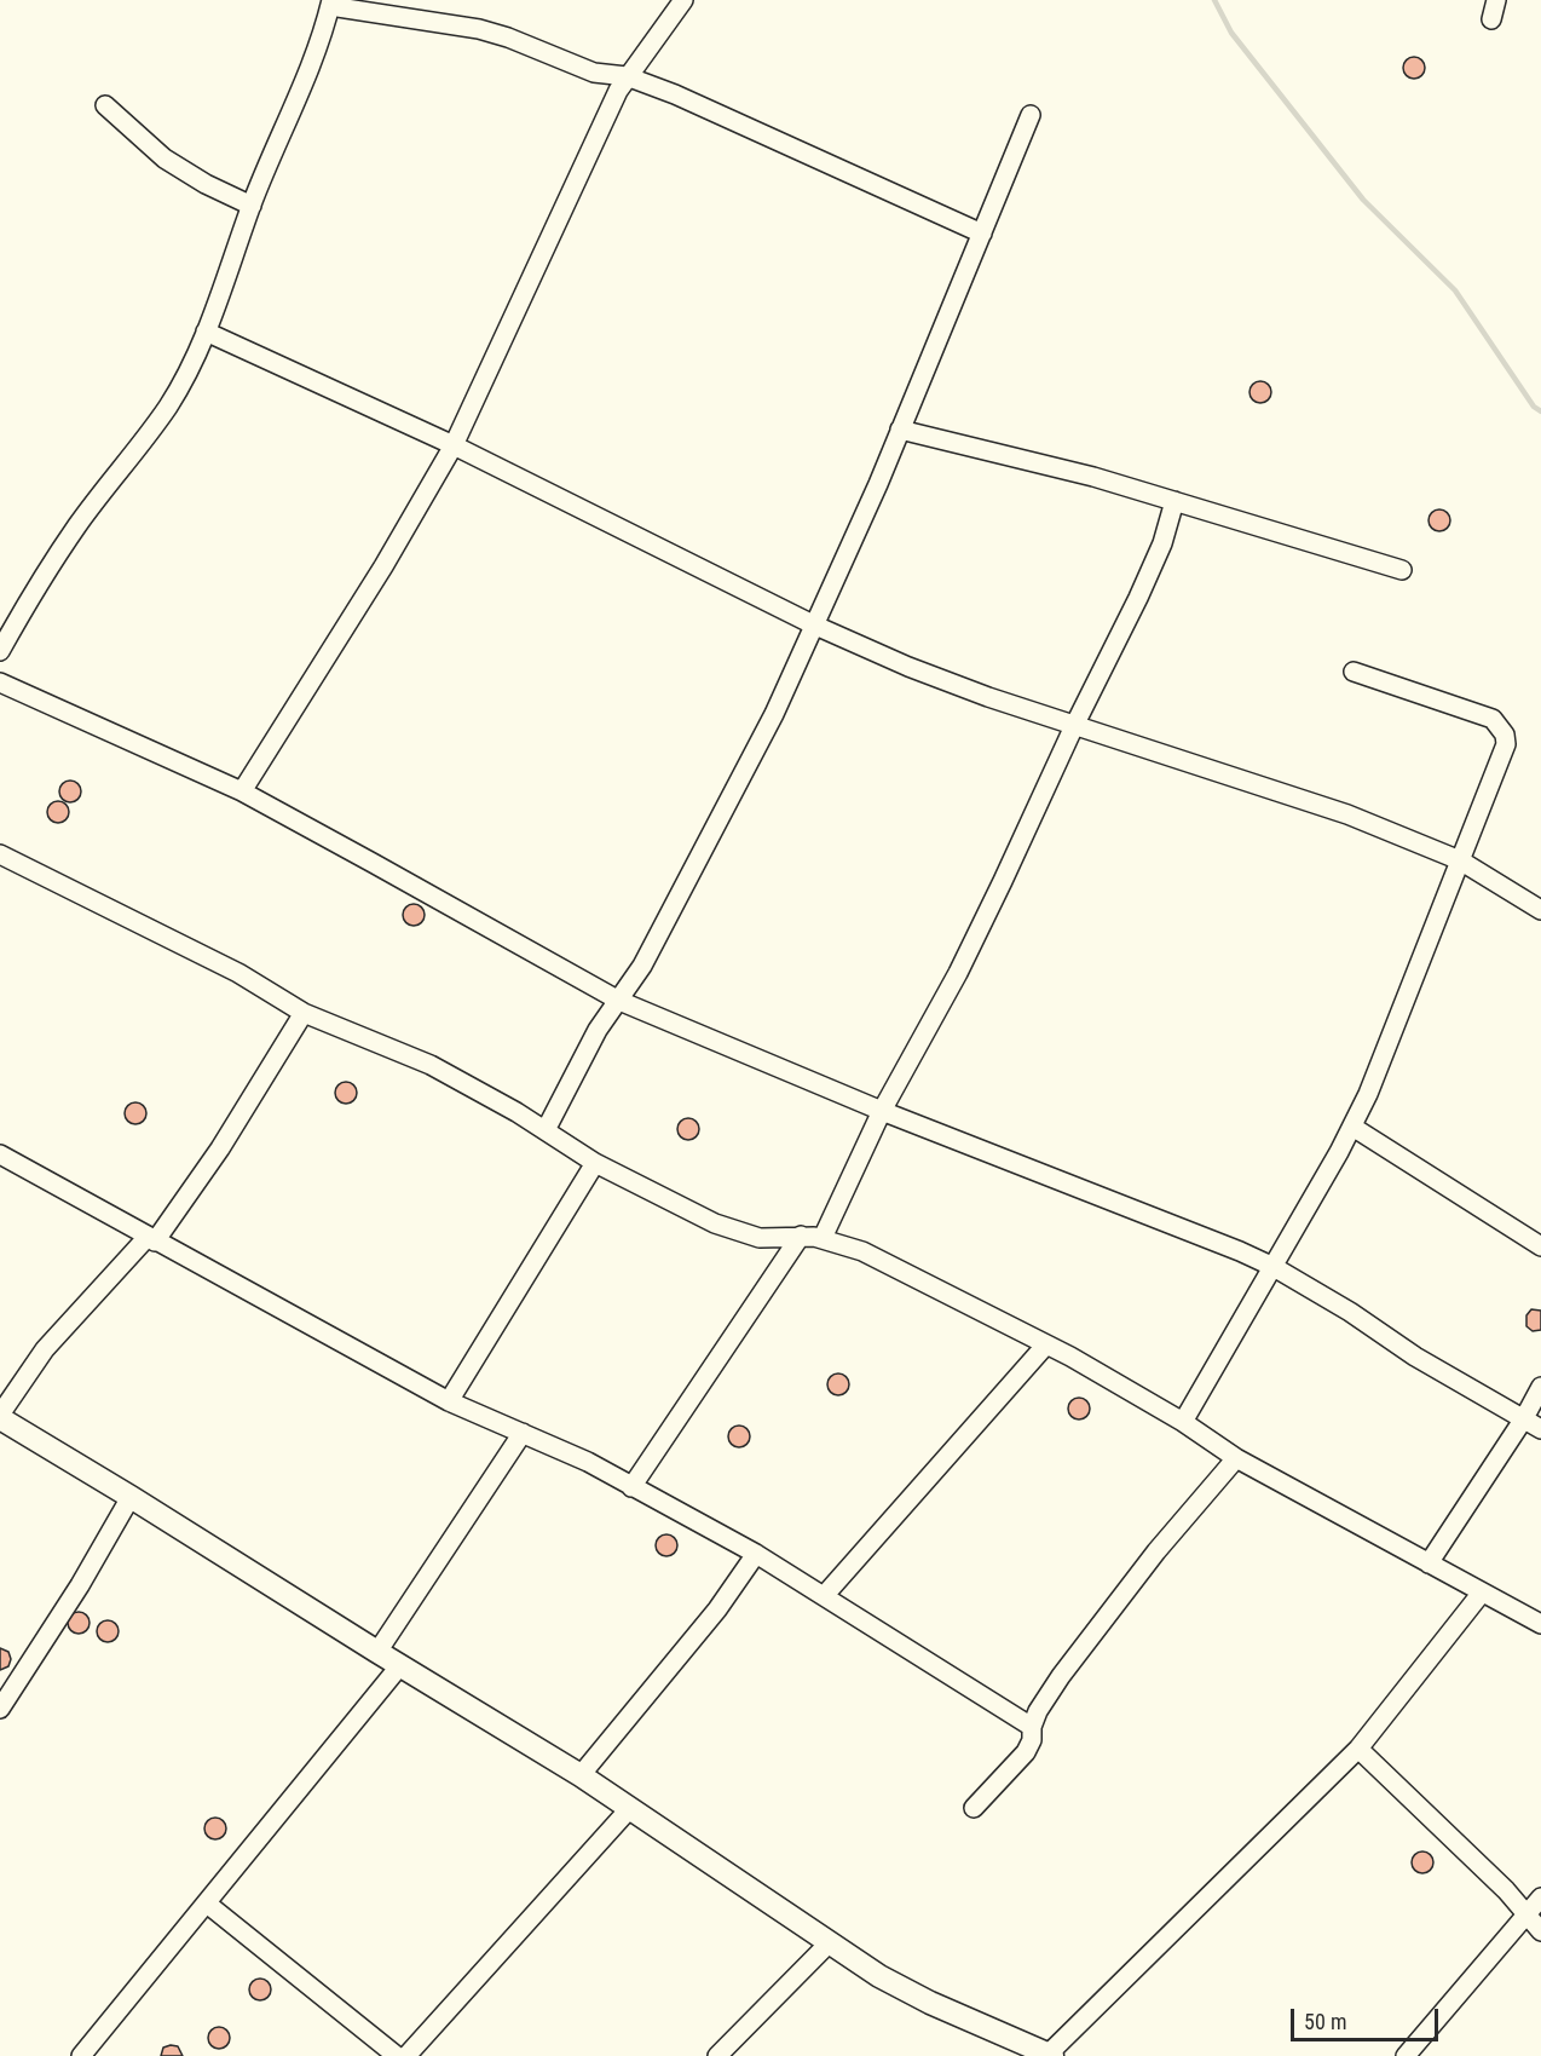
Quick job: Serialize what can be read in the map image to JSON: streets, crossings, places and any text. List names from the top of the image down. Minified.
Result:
{"scale_bar":"50 m"}
